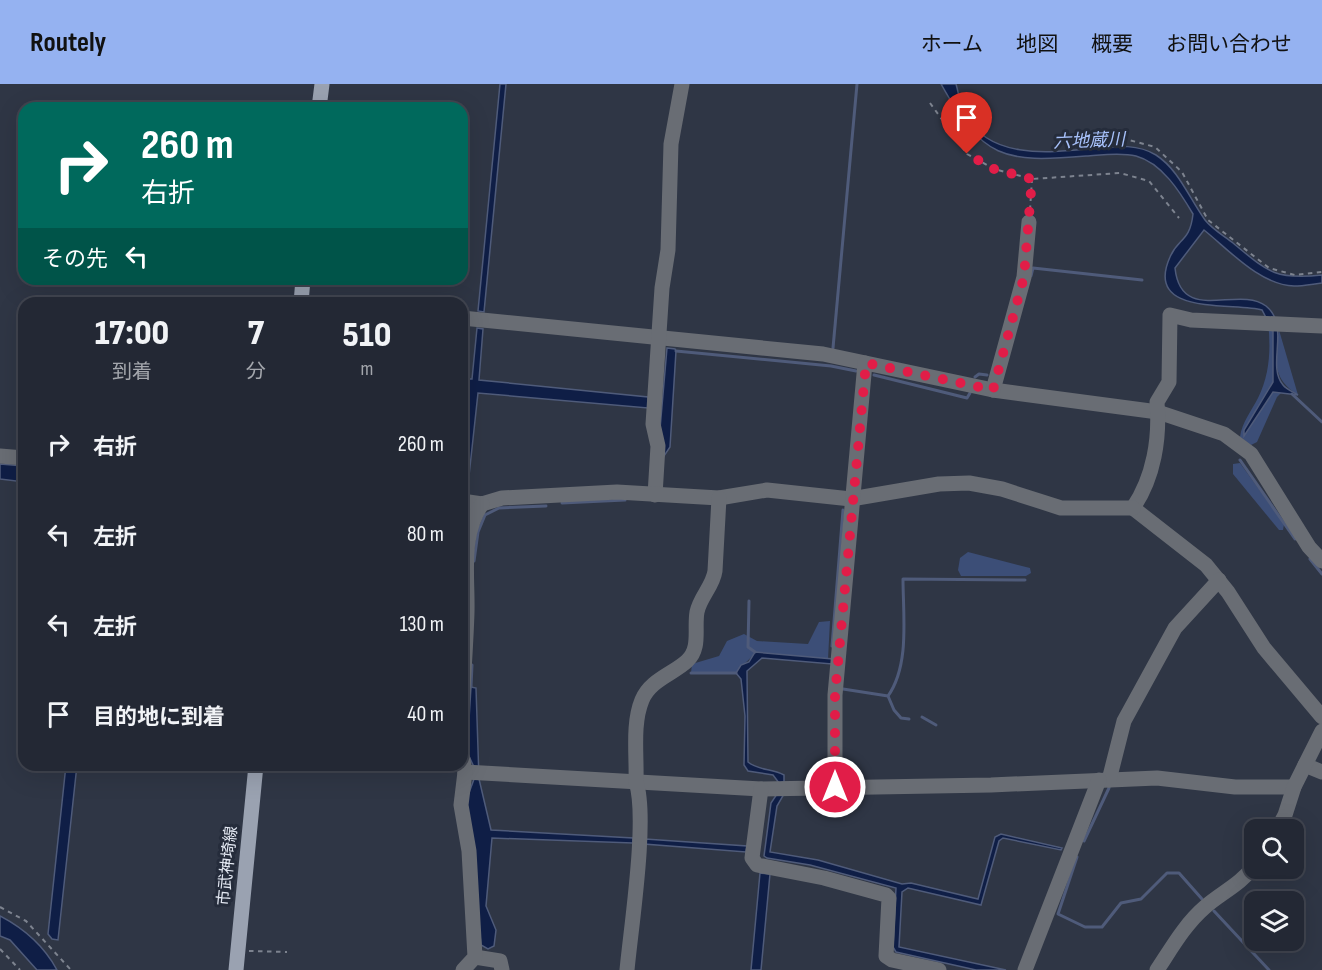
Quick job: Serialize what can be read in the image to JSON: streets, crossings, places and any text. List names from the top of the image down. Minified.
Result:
{"streets":{"main road":["市武神埼線"]},"water":["六地蔵川"],"page":{"header":"Routely","nav":["ホーム","地図","概要","お問い合わせ"],"turn":["260 m","右折"],"then":"その先","eta":["17:00","到着","7","分","510","m"],"list":[{"name":"右折","value":"260 m"},{"name":"左折","value":"80 m"},{"name":"左折","value":"130 m"},{"name":"目的地に到着","value":"40 m"}]}}
